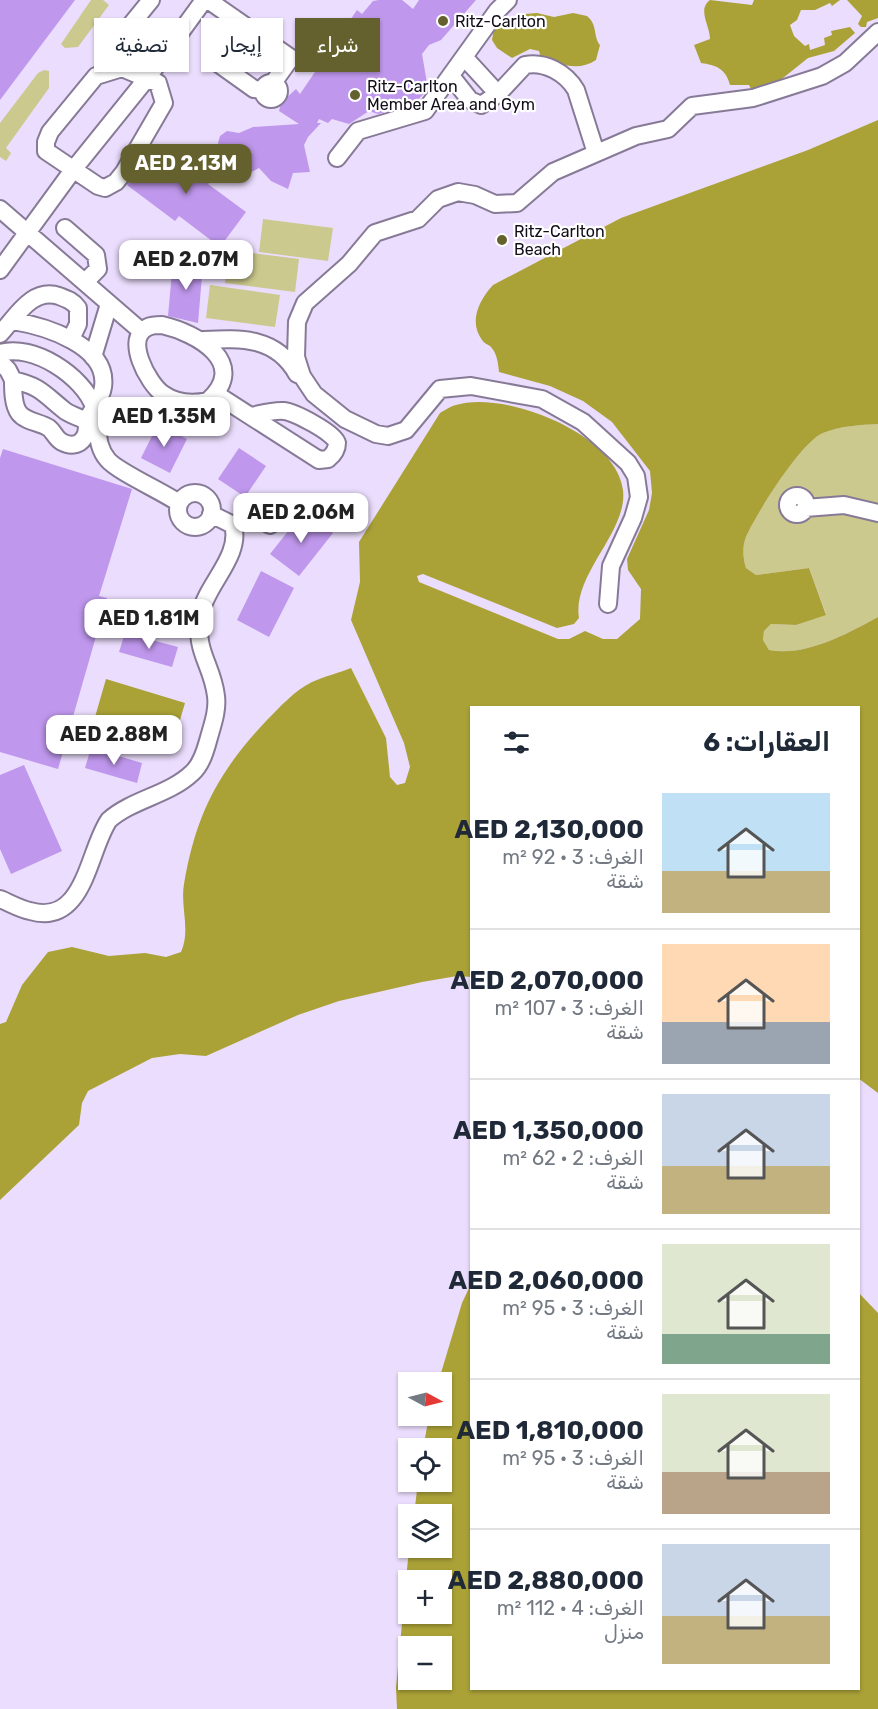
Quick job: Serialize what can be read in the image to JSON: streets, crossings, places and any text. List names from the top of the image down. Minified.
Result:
{"places":["Ritz-Carlton","Ritz-Carlton Member Area and Gym","Ritz-Carlton Beach"],"north":"right","page":{"chip":["شراء","إيجار","تصفية"],"price":["AED 2.13M","AED 2.07M","AED 1.35M","AED 2.06M","AED 1.81M","AED 2.88M"],"heading":"العقارات: 6","list":[{"name":"AED 2,130,000","note":"الغرف: 3 · 92 m² · شقة"},{"name":"AED 2,070,000","note":"الغرف: 3 · 107 m² · شقة"},{"name":"AED 1,350,000","note":"الغرف: 2 · 62 m² · شقة"},{"name":"AED 2,060,000","note":"الغرف: 3 · 95 m² · شقة"},{"name":"AED 1,810,000","note":"الغرف: 3 · 95 m² · شقة"},{"name":"AED 2,880,000","note":"الغرف: 4 · 112 m² · منزل"}],"map_buttons":["+","−"]}}
